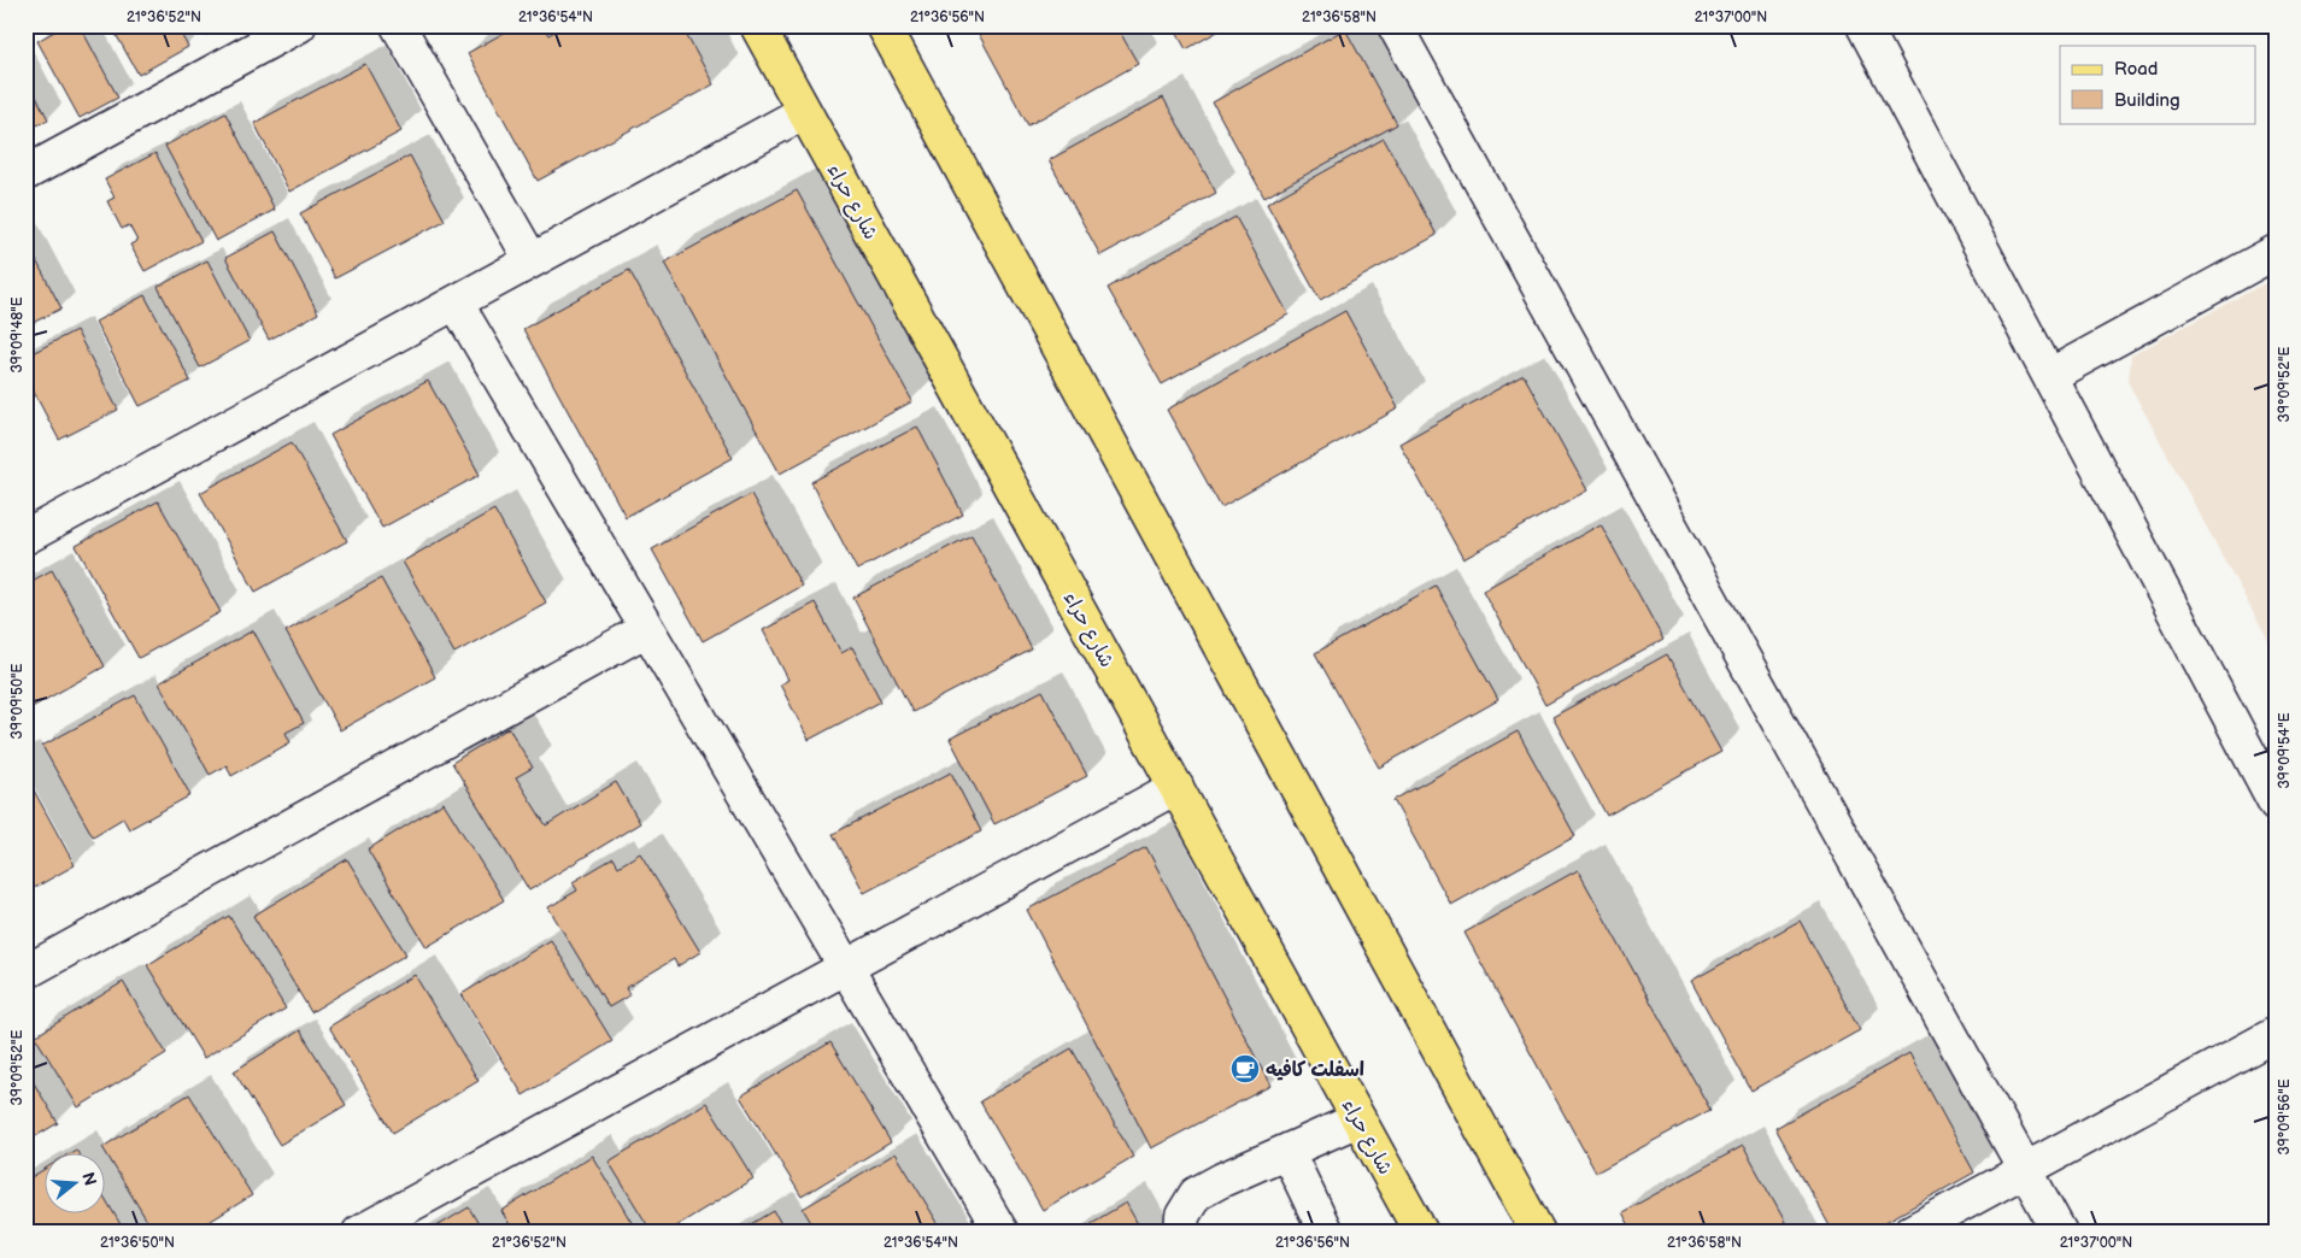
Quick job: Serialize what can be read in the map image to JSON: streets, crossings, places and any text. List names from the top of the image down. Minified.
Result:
{"streets":{"main road":["شارع حراء"]},"places":{"cafe":["اسفلت كافيه"]},"legend":["Road","Building"],"north":"right","coordinates":["21°36'52\"N","21°36'54\"N","21°36'56\"N","21°36'58\"N","21°37'00\"N","39°09'48\"E","39°09'52\"E","39°09'50\"E","39°09'54\"E","39°09'56\"E","21°36'50\"N"]}
